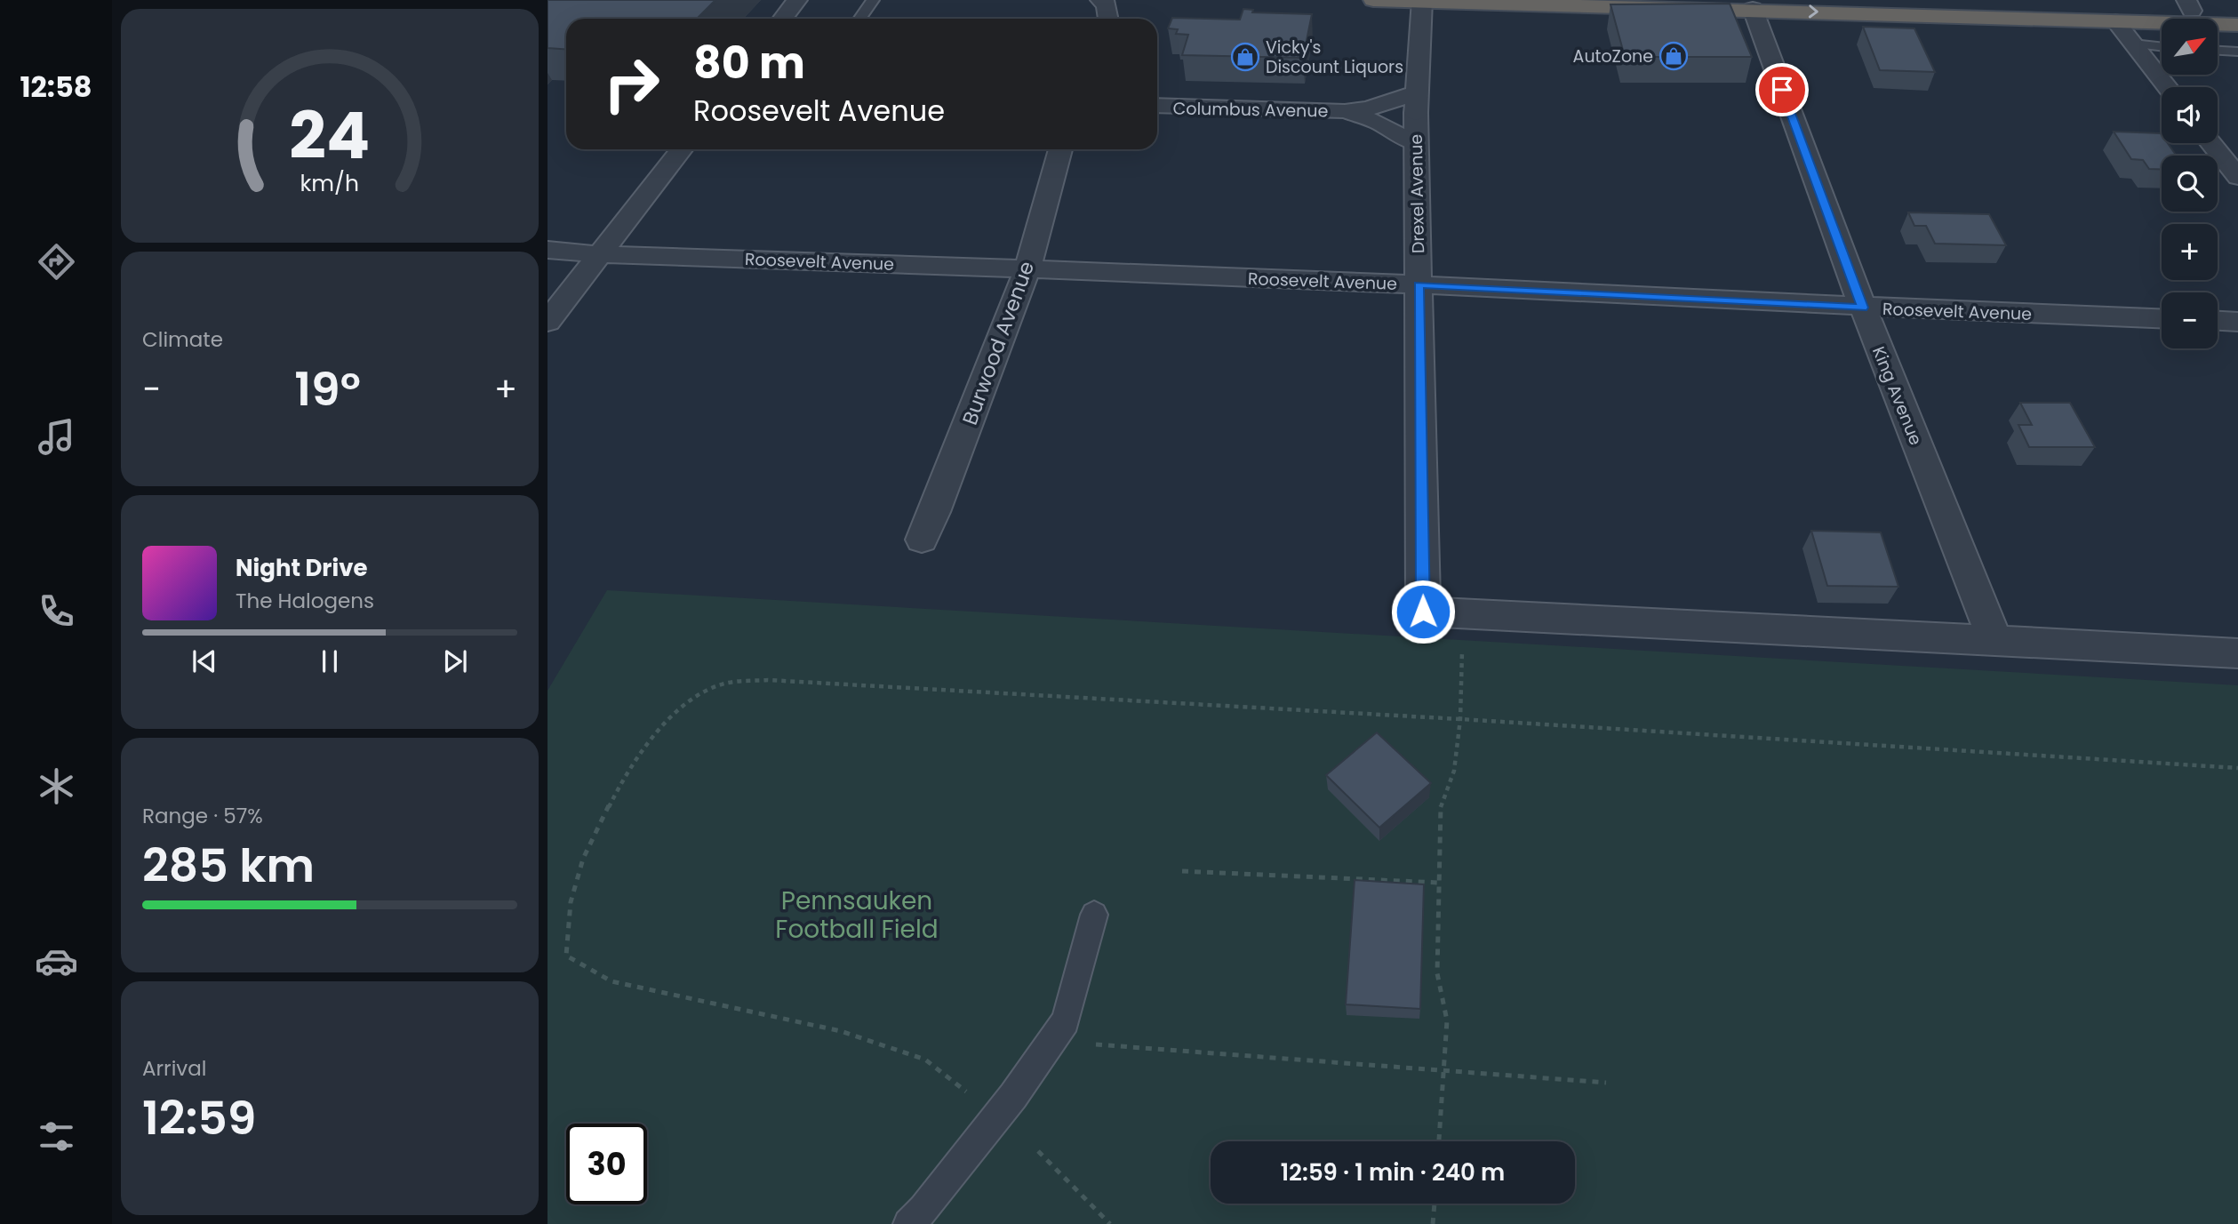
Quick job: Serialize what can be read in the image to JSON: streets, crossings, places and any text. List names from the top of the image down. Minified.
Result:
{"streets":{"street":["Columbus Avenue","Drexel Avenue","Roosevelt Avenue","Burwood Avenue","King Avenue"]},"crossings":[["Columbus Avenue","Drexel Avenue"],["Drexel Avenue","Roosevelt Avenue"],["Roosevelt Avenue","Burwood Avenue"],["Roosevelt Avenue","King Avenue"]],"parks":["Pennsauken Football Field"],"places":{"shop":["AutoZone","Vicky's Discount Liquors"]},"north":"top right","page":{"tabs":"12:58","map_buttons":["+","−"],"turn":["80 m","Roosevelt Avenue"],"tile":["Climate",["Range · 57%","285 km"],["Arrival","12:59"]],"heat":["−","19°","+"],"song":["Night Drive","The Halogens"],"limit":"30","trip":"12:59 · 1 min · 240 m","gauge":["24","km/h"]}}
